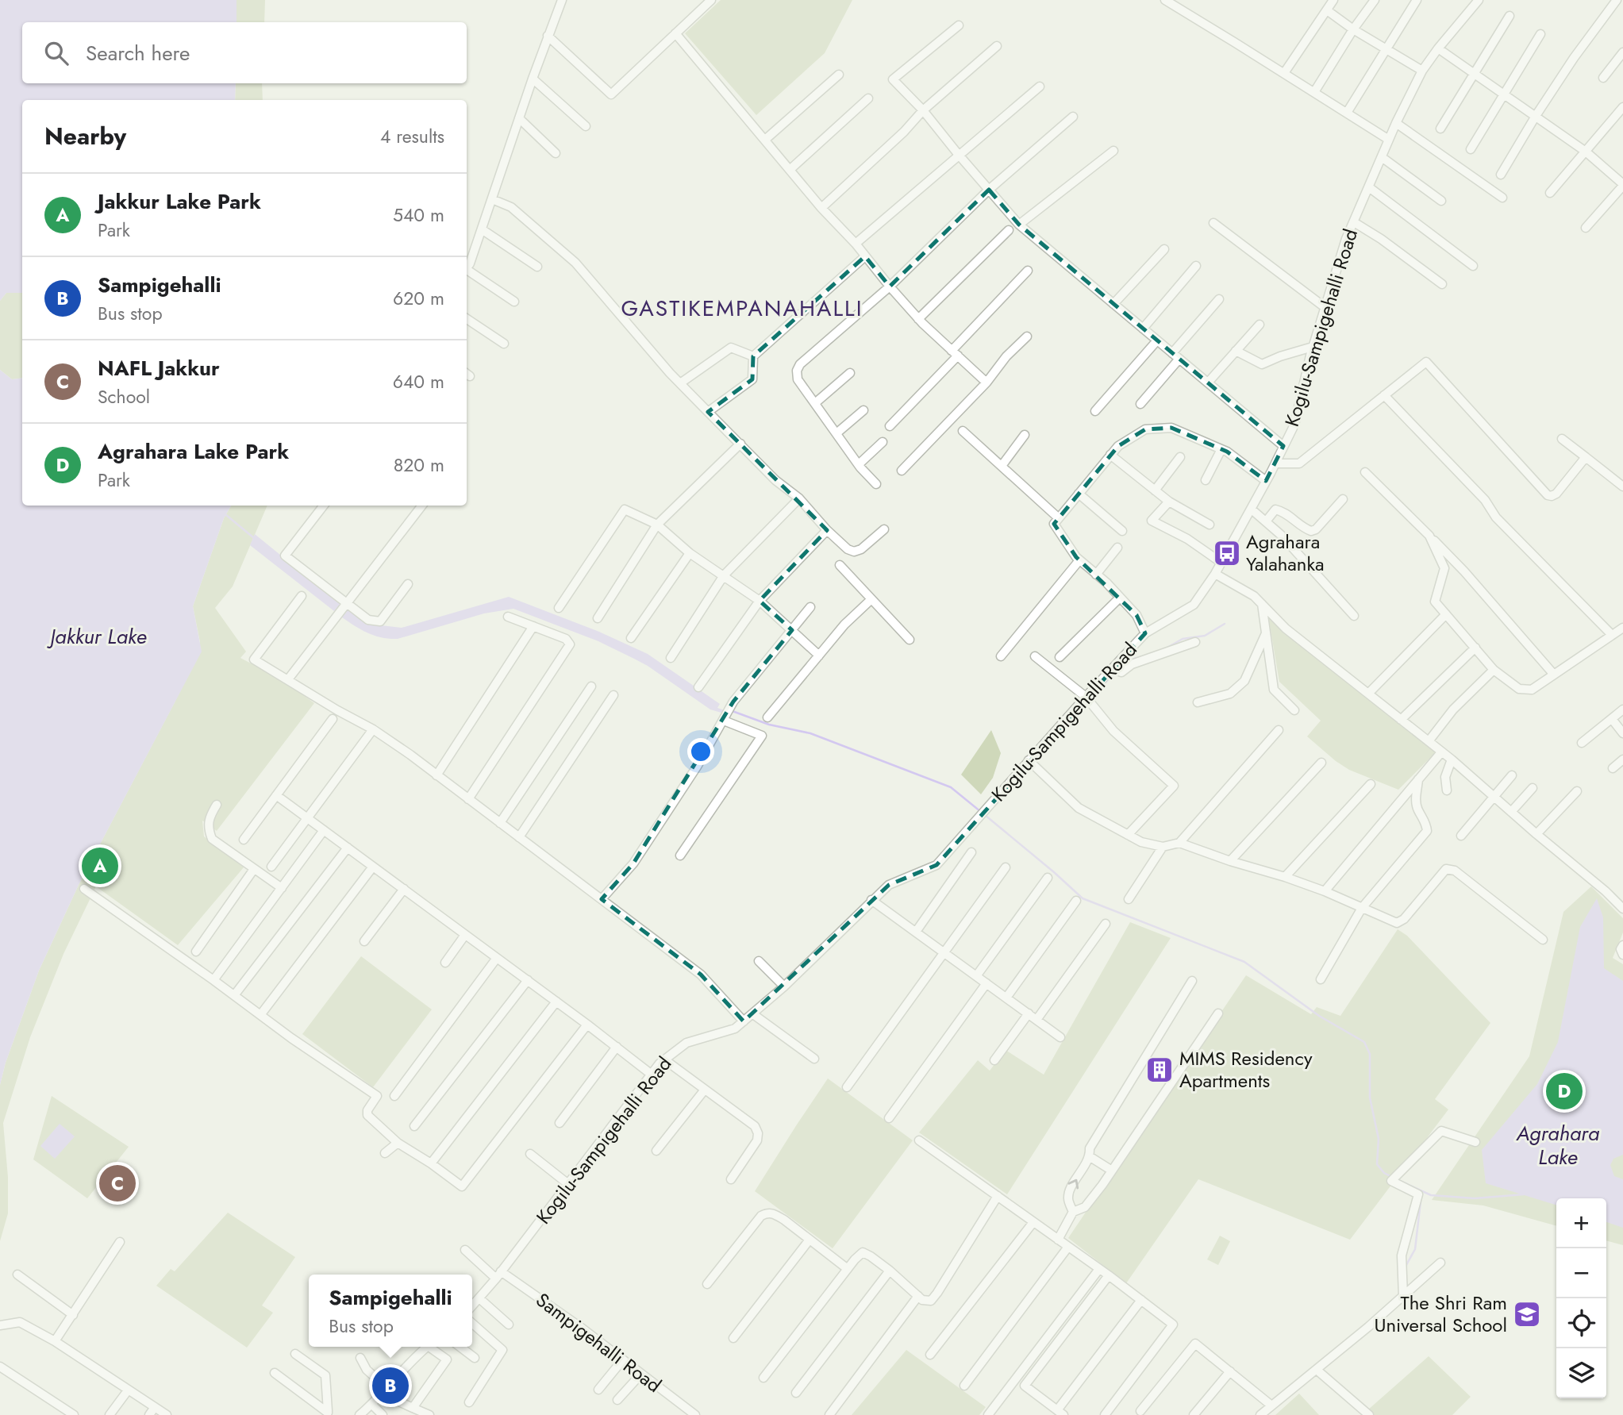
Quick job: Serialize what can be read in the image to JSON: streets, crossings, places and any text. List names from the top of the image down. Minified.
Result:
{"streets":{"street":["Kogilu-Sampigehalli Road","Sampigehalli Road"]},"crossings":[["Kogilu-Sampigehalli Road","Sampigehalli Road"]],"districts":["GASTIKEMPANAHALLI"],"water":["Jakkur Lake","Agrahara Lake"],"places":{"bus stop":["Agrahara Yalahanka"],"building":["MIMS Residency Apartments"],"school or university":["The Shri Ram Universal School"]},"page":{"search":"Search here","heading":["Nearby","4 results"],"list":[{"mark":"A","name":"Jakkur Lake Park","note":"Park","value":"540 m"},{"mark":"B","name":"Sampigehalli","note":"Bus stop","value":"620 m"},{"mark":"C","name":"NAFL Jakkur","note":"School","value":"640 m"},{"mark":"D","name":"Agrahara Lake Park","note":"Park","value":"820 m"}],"pins":["A","D","C","B"],"map_buttons":["+","−"],"popup":["Sampigehalli","Bus stop"]}}
